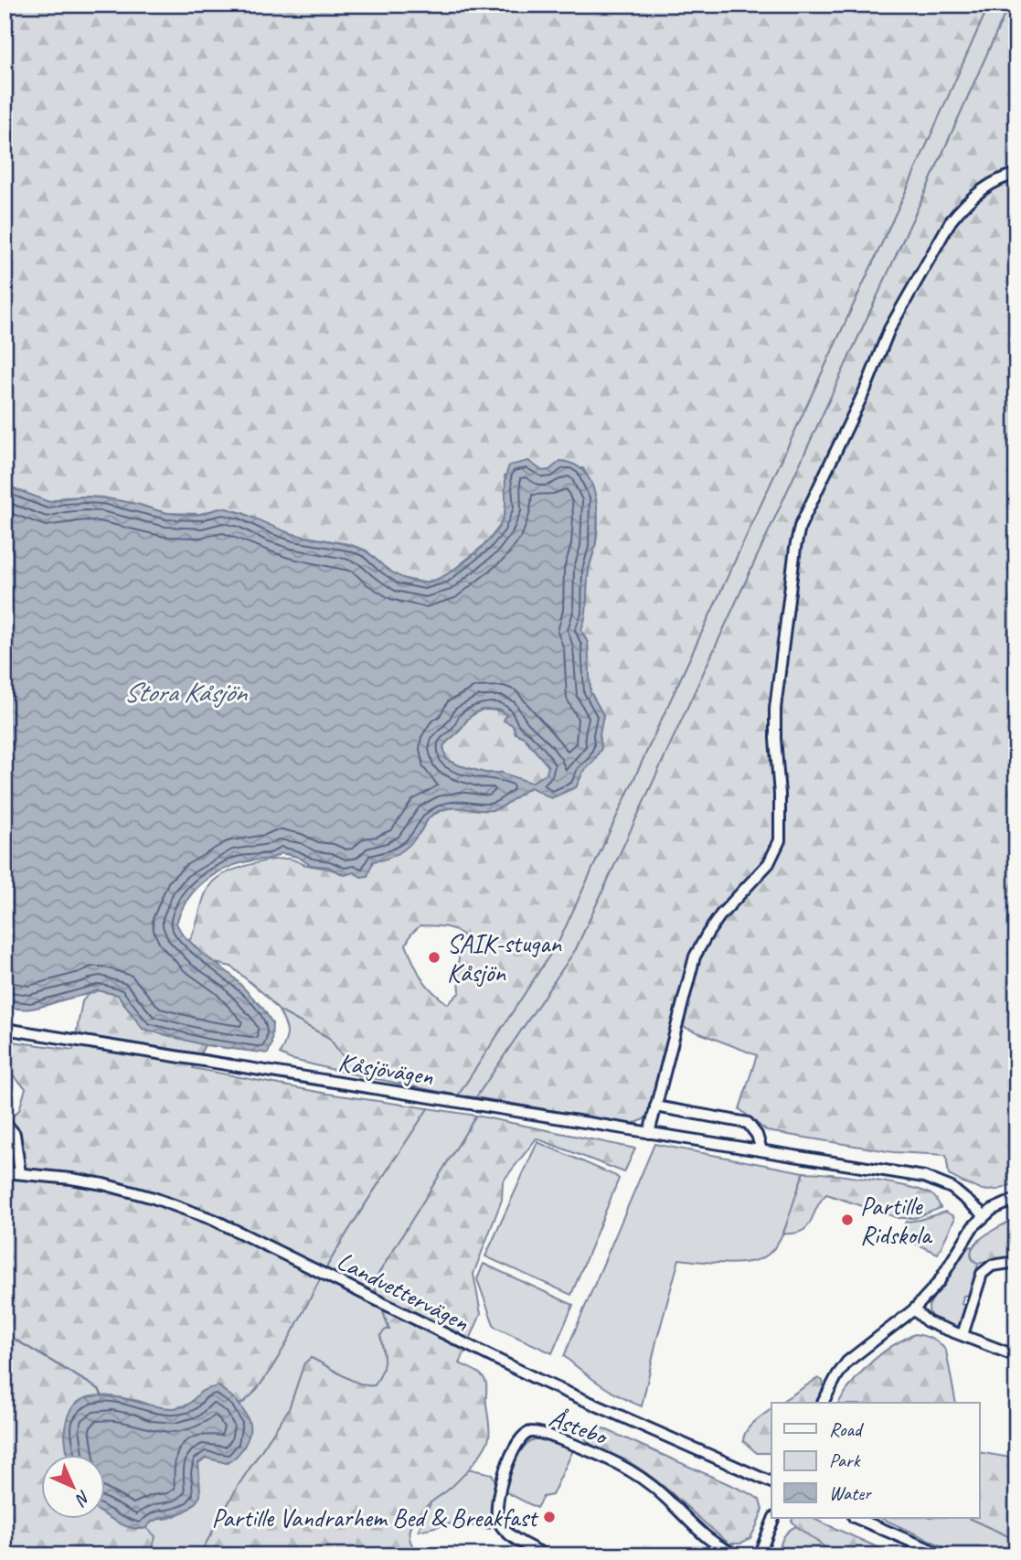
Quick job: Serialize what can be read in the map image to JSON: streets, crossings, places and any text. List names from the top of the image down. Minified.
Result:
{"streets":{"street":["Kåsjövägen","Landvettervägen","Åstebo"]},"water":["Stora Kåsjön"],"places":["SAIK-stugan Kåsjön","Partille Ridskola","Partille Vandrarhem Bed & Breakfast"],"legend":["Road","Park","Water"],"north":"bottom right"}
